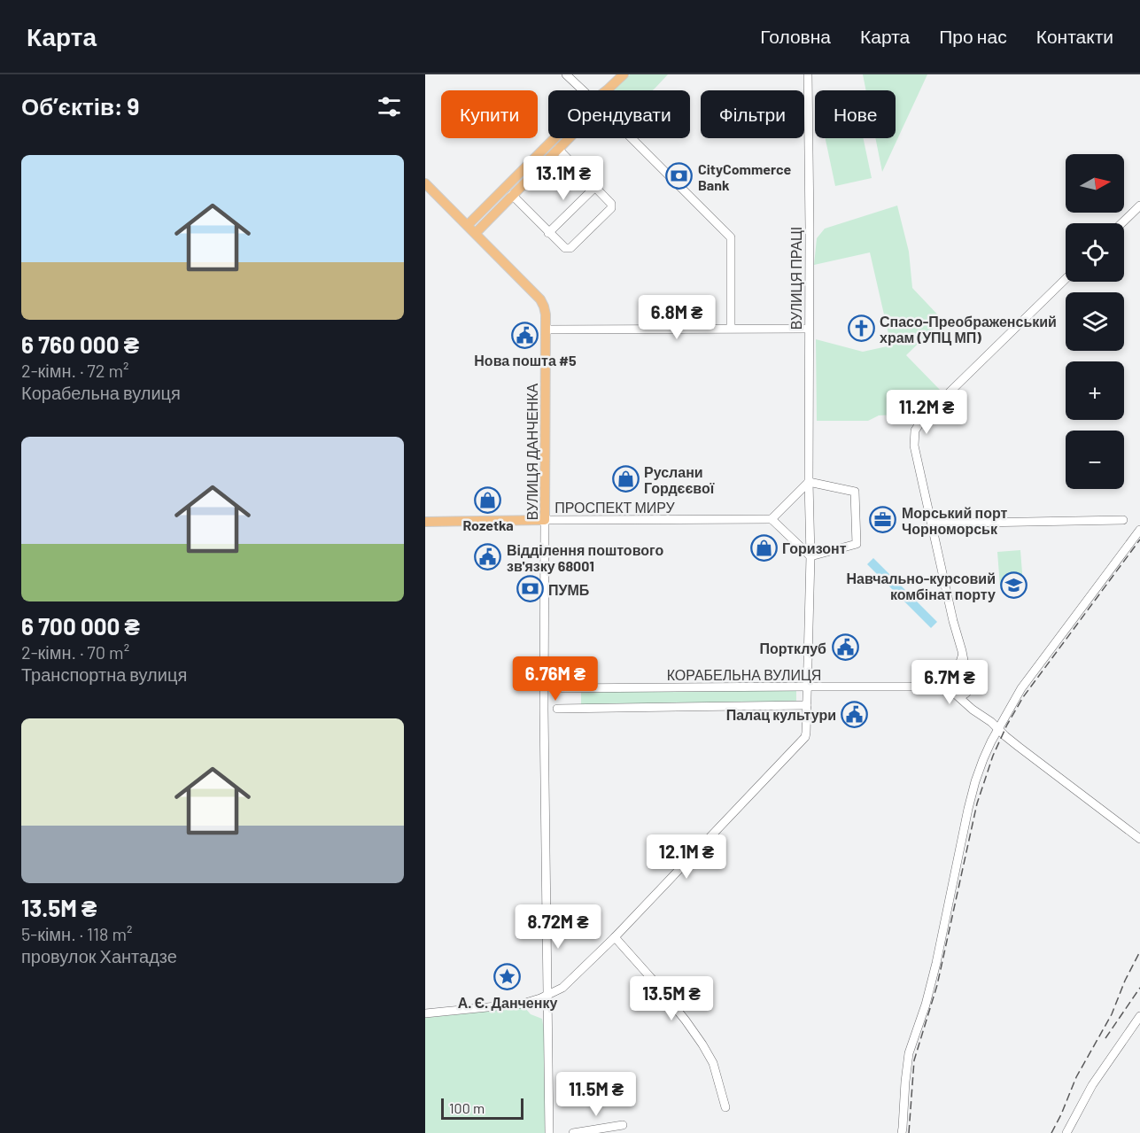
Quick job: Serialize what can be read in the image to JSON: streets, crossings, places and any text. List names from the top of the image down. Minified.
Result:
{"streets":{"main road":["ВУЛИЦЯ ДАНЧЕНКА","ПРОСПЕКТ МИРУ"],"street":["ВУЛИЦЯ ПРАЦІ","КОРАБЕЛЬНА ВУЛИЦЯ"]},"crossings":[["ВУЛИЦЯ ДАНЧЕНКА","ПРОСПЕКТ МИРУ"]],"places":{"bank":["CityCommerce Bank","ПУМБ"],"church":["Спасо-Преображенський храм (УПЦ МП)"],"public building":["Нова пошта #5","Відділення поштового зв'язку 68001","Портклуб","Палац культури"],"shop":["Руслани Гордєєвої","Rozetka","Горизонт"],"office":["Морський порт Чорноморськ"],"school or university":["Навчально-курсовий комбінат порту"],"place":["А. Є. Данченку"]},"scale_bar":"100 m","north":"right","page":{"header":"Карта","nav":["Головна","Карта","Про нас","Контакти"],"heading":"Об’єктів: 9","chip":["Купити","Орендувати","Фільтри","Нове"],"list":[{"name":"6 760 000 ₴","note":"2-кімн. · 72 m² · Корабельна вулиця"},{"name":"6 700 000 ₴","note":"2-кімн. · 70 m² · Транспортна вулиця"},{"name":"13.5M ₴","note":"5-кімн. · 118 m² · провулок Хантадзе"}],"map_buttons":["+","−"],"price":["13.1M ₴","6.8M ₴","11.2M ₴","6.76M ₴","6.7M ₴","12.1M ₴","8.72M ₴","13.5M ₴","11.5M ₴"],"scale":"100 m"}}
